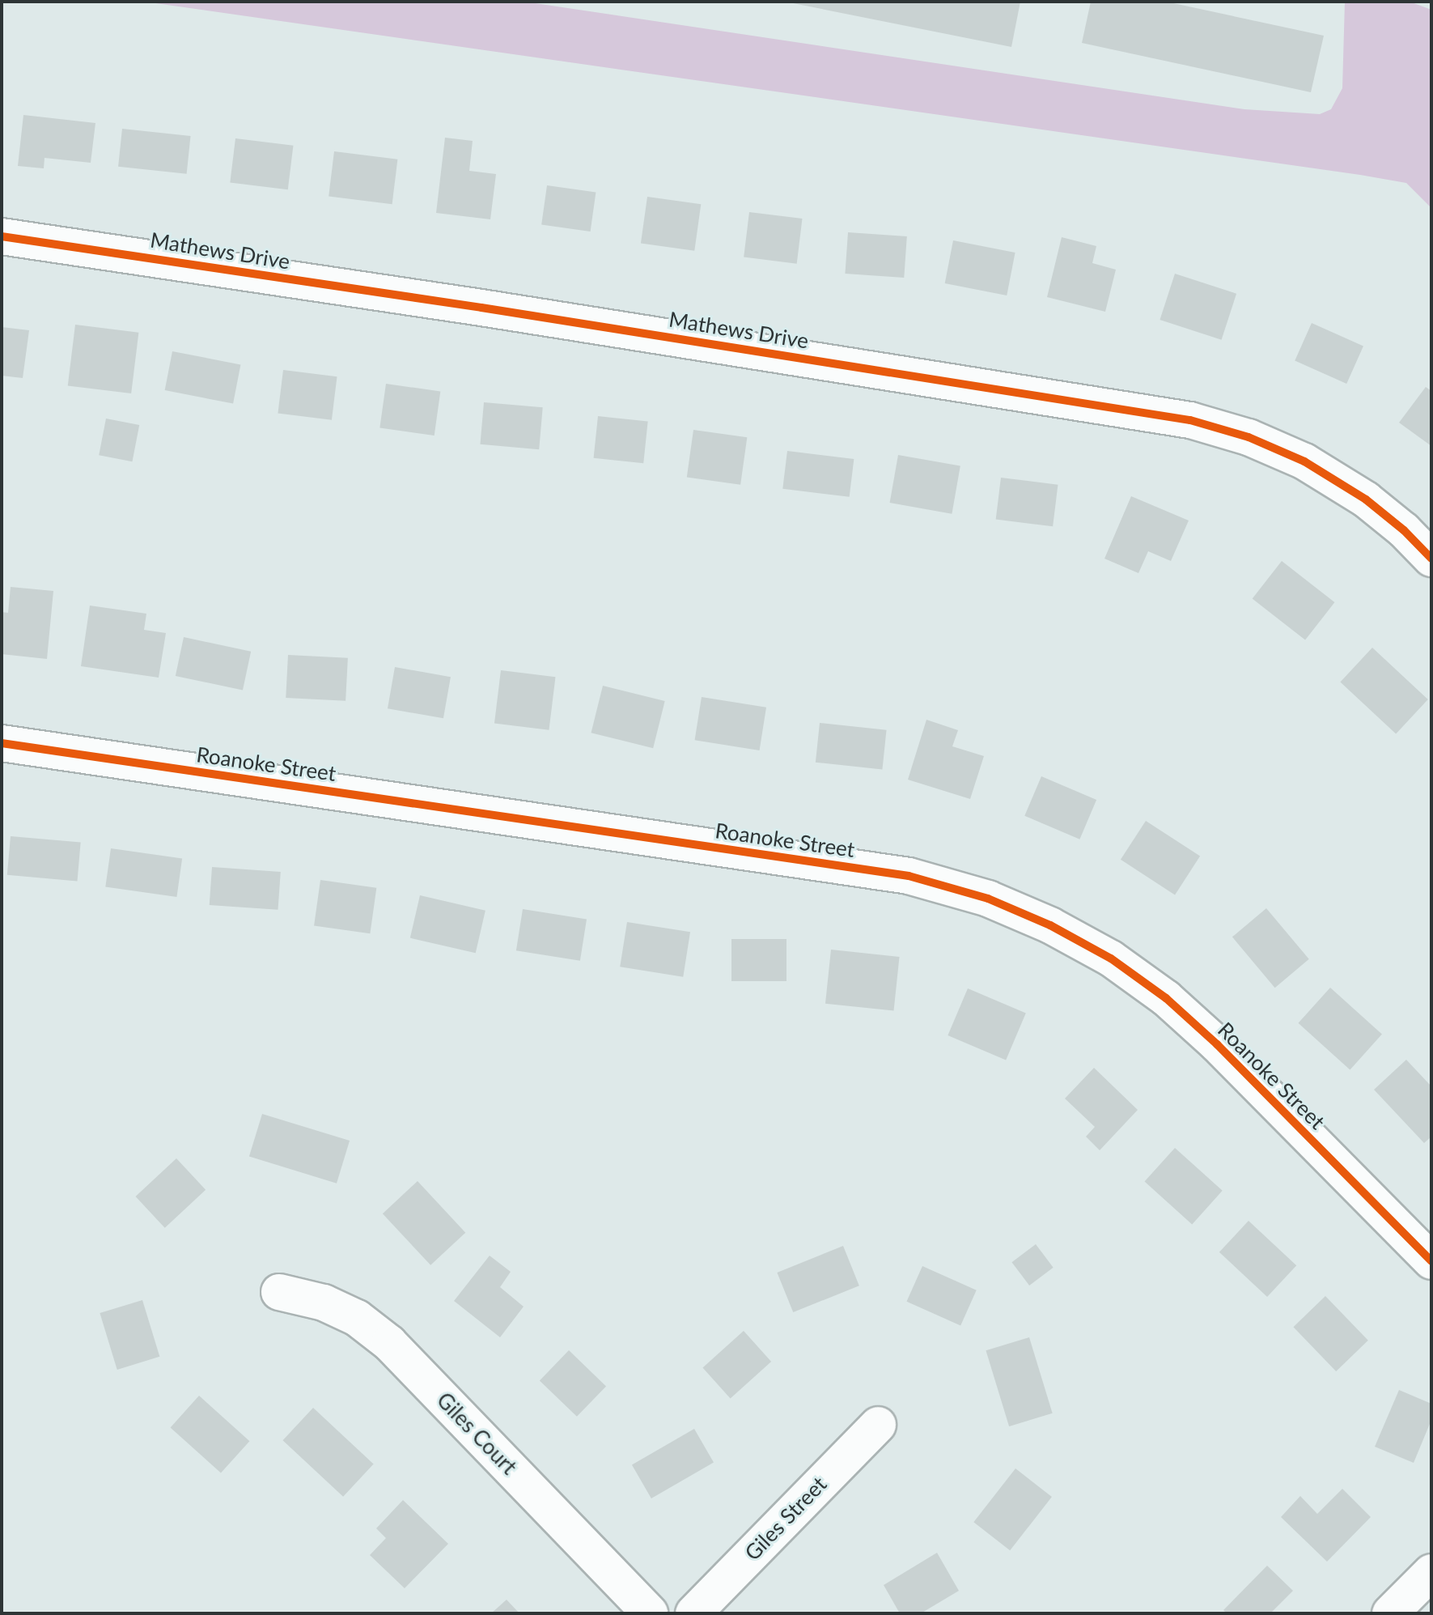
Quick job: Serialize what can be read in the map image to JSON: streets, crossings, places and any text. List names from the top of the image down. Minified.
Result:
{"streets":{"street":["Mathews Drive","Roanoke Street","Giles Court","Giles Street"]}}
